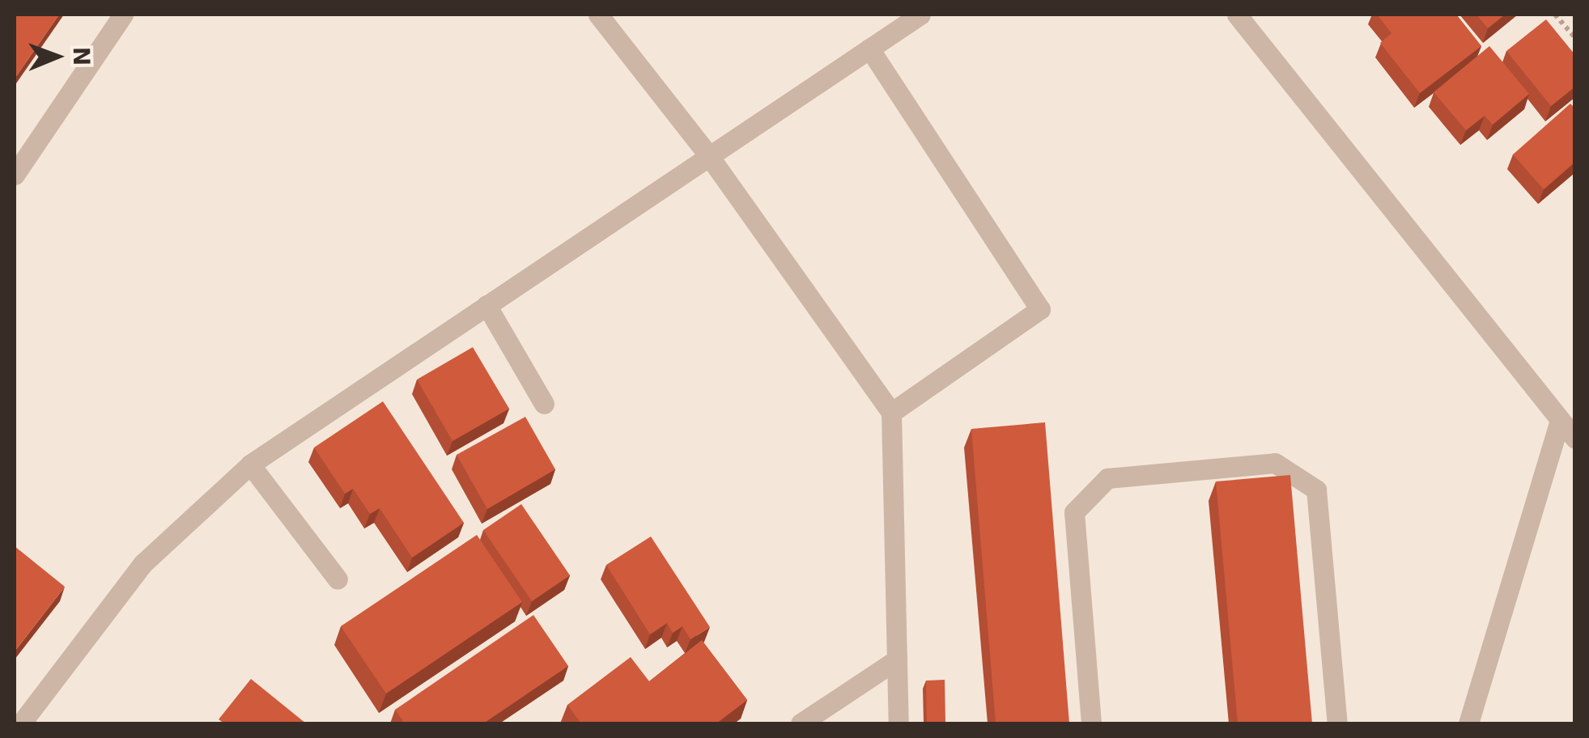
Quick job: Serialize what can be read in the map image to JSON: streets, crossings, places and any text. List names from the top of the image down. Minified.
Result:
{"north":"right"}
